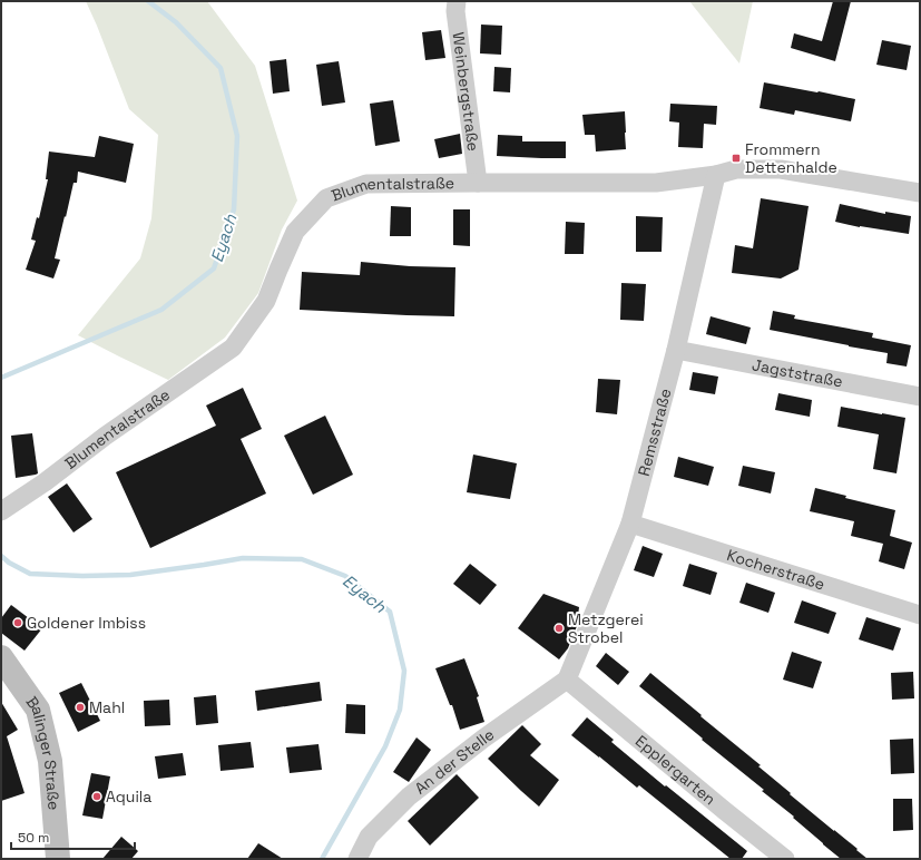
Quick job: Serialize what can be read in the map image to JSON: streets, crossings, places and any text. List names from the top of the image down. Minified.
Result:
{"streets":{"main road":["Balinger Straße"],"street":["Weinbergstraße","Blumentalstraße","Jagststraße","Remsstraße","Kocherstraße","An der Stelle","Epplergarten"]},"crossings":[["Weinbergstraße","Blumentalstraße"],["Blumentalstraße","Remsstraße"],["Jagststraße","Remsstraße"],["Remsstraße","Kocherstraße"],["Remsstraße","An der Stelle"],["Remsstraße","Epplergarten"],["An der Stelle","Epplergarten"]],"water":["Eyach"],"places":{"transit":["Frommern Dettenhalde"],"other":["Goldener Imbiss","Metzgerei Strobel","Mahl","Aquila"]},"scale_bar":"50 m"}
